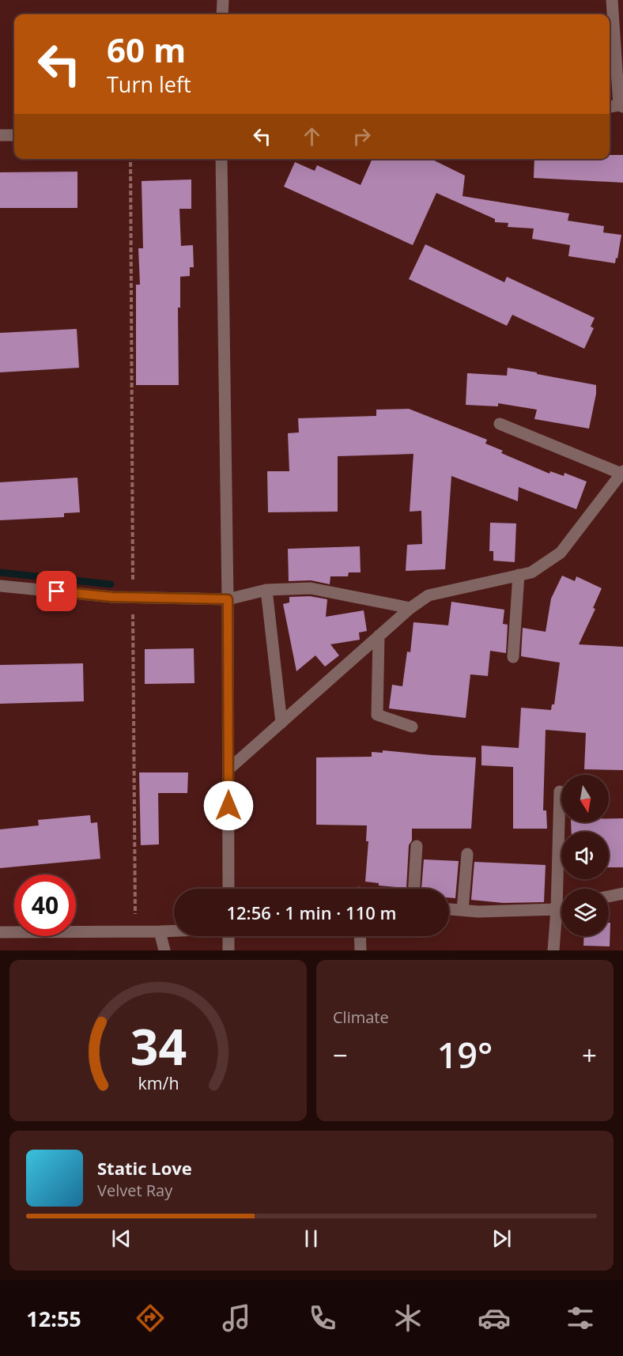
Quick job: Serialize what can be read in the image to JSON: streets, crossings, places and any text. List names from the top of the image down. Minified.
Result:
{"north":"bottom","page":{"turn":["60 m","Turn left"],"limit":"40","trip":"12:56 · 1 min · 110 m","tile":"Climate","heat":["−","19°","+"],"song":["Static Love","Velvet Ray"],"tabs":"12:55","gauge":["34","km/h"]}}
